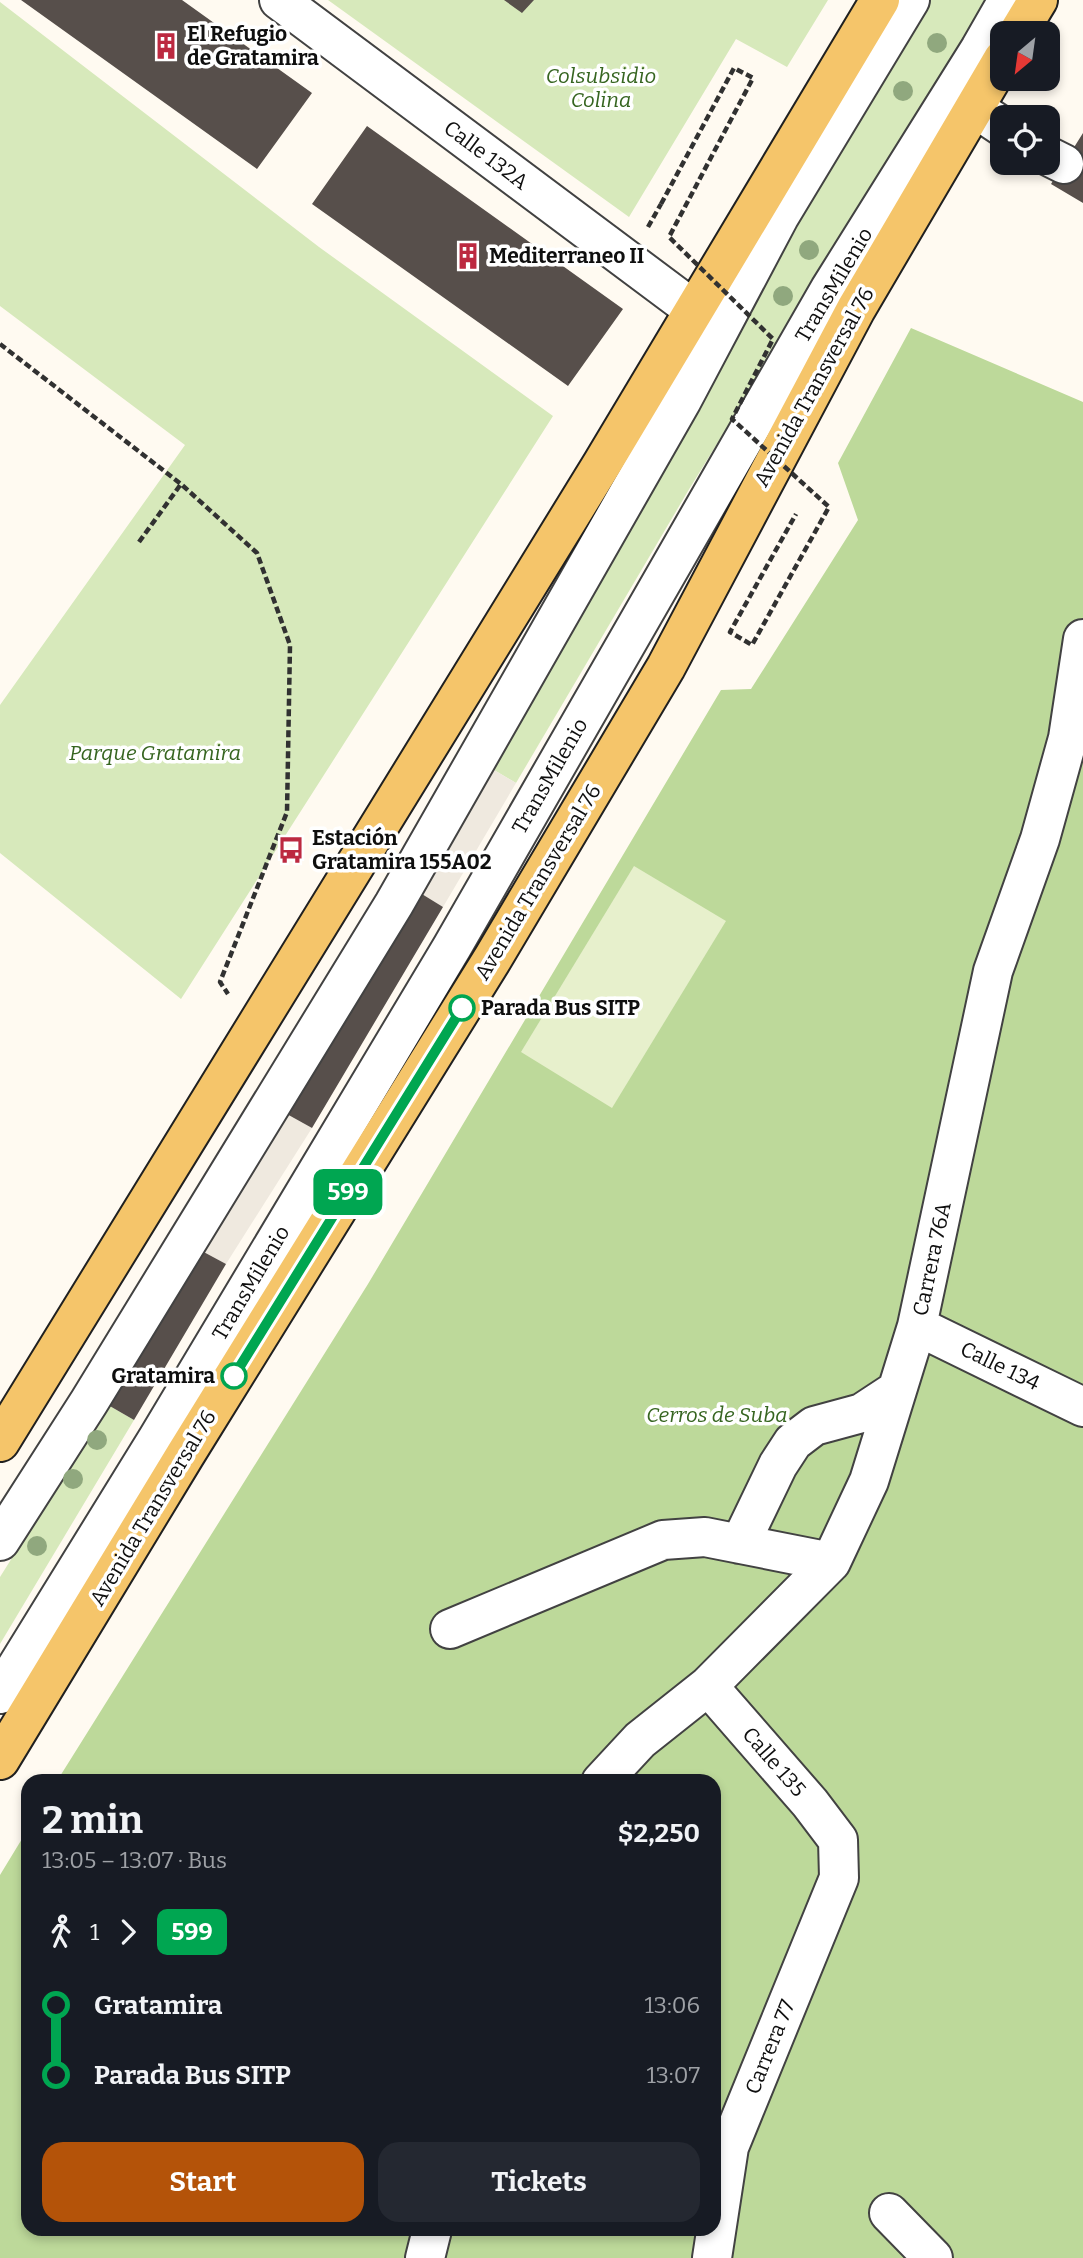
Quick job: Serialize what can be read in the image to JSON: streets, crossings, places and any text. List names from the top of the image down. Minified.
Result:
{"streets":{"main road":["Avenida Transversal 76"],"street":["Calle 132A","TransMilenio","Carrera 76A","Calle 134","Calle 135","Carrera 77"]},"crossings":[["Carrera 76A","Calle 134"],["Carrera 76A","Calle 135"],["Calle 135","Carrera 77"]],"parks":["Colsubsidio Colina","Parque Gratamira","Cerros de Suba"],"places":{"building":["El Refugio de Gratamira","Mediterraneo II"],"bus stop":["Estación Gratamira 155A02"],"other":["Parada Bus SITP","Gratamira"]},"lines":["bus line 599"],"north":"bottom left","page":{"on_map":"599","heading":["2 min","13:05 – 13:07 · Bus","$2,250"],"legs":["1","599"],"list":[{"name":"Gratamira","value":"13:06"},{"name":"Parada Bus SITP","value":"13:07"}],"buttons":["Start","Tickets"]}}
